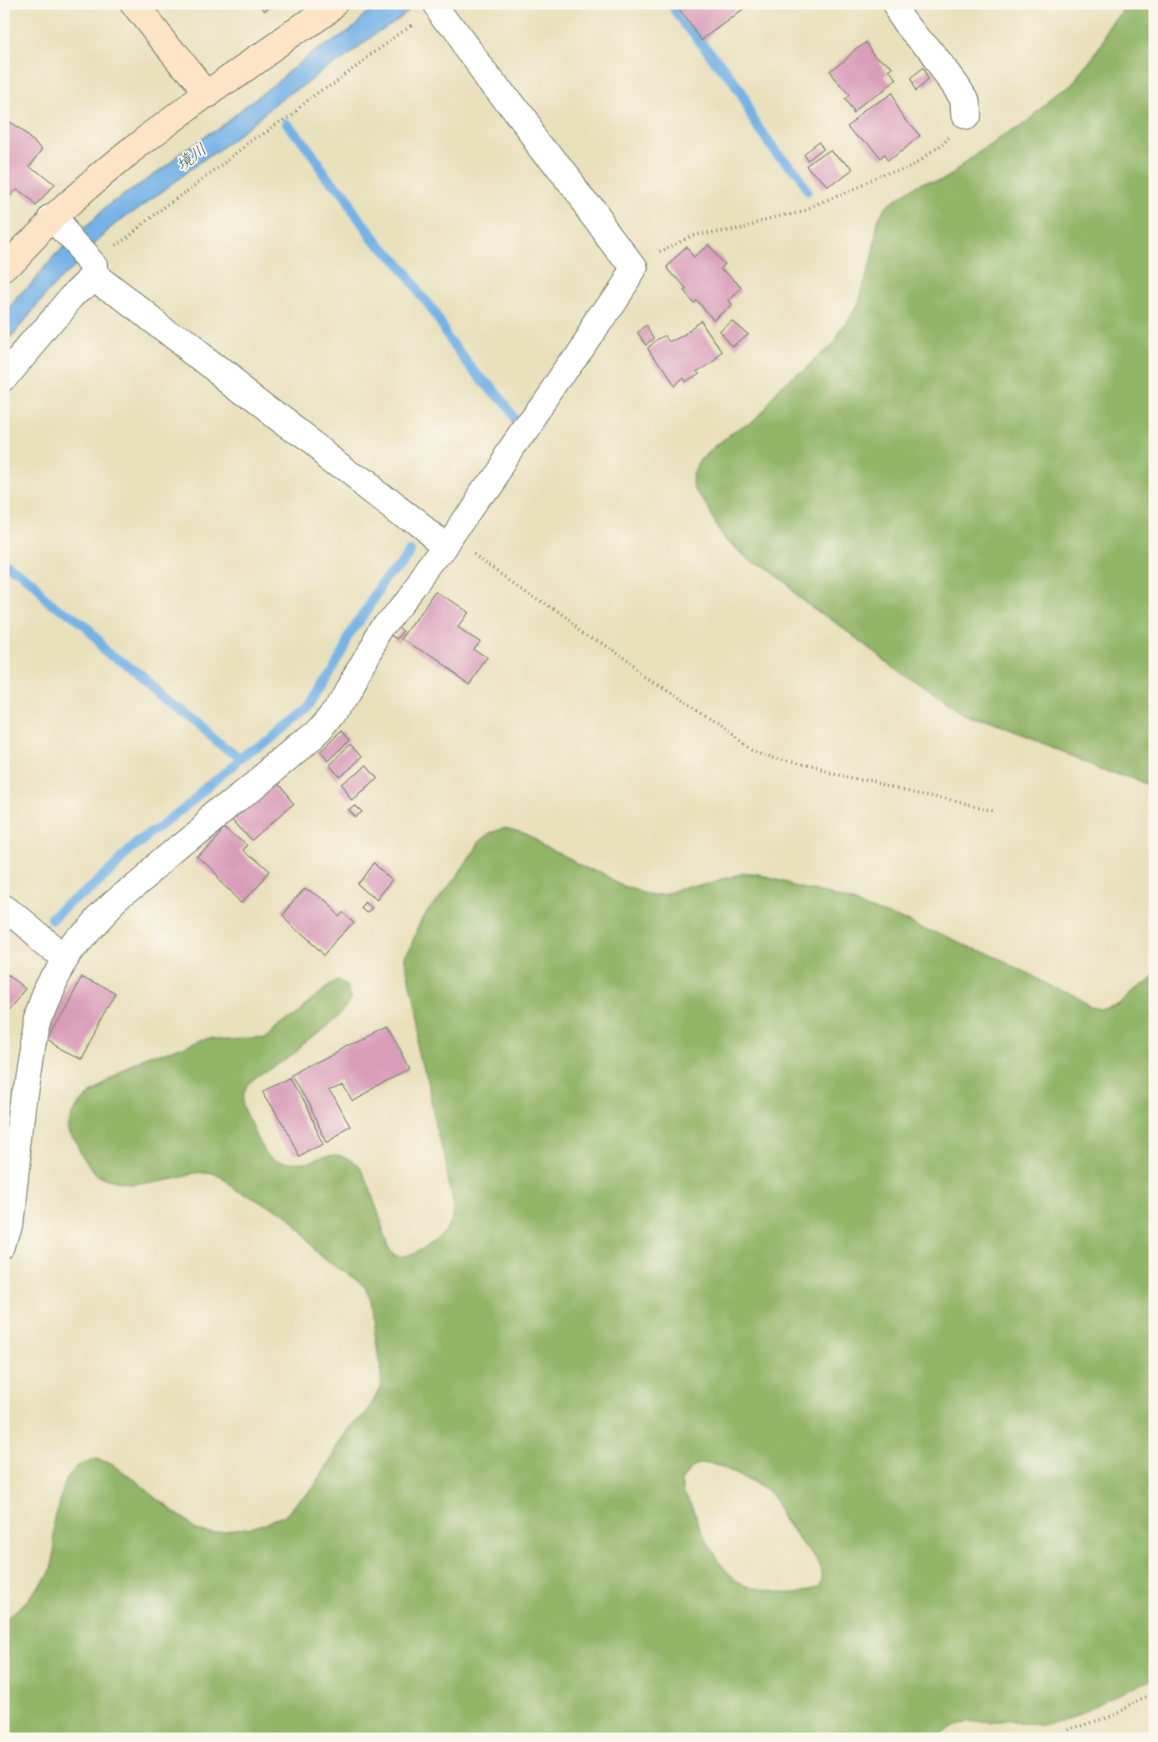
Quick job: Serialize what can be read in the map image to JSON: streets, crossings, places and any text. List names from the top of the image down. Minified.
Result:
{"water":["境川"]}
